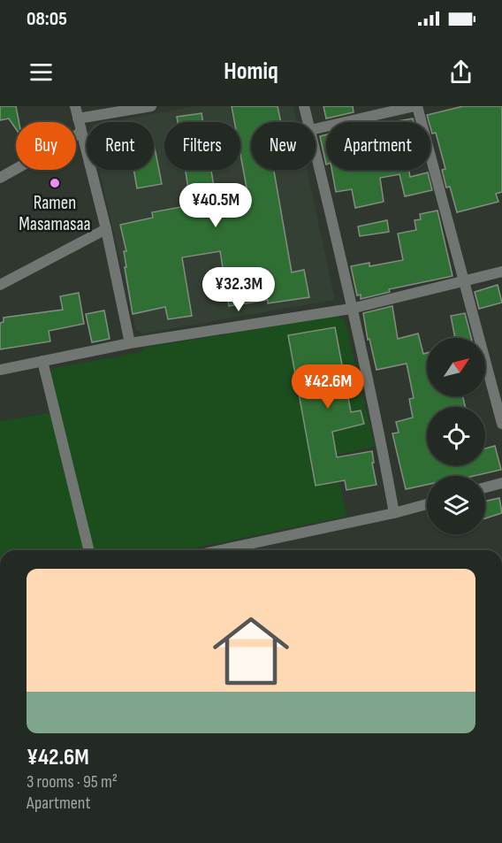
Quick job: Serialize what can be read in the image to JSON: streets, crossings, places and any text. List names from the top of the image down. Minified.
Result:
{"places":["Ramen Masamasaa"],"north":"top right","page":{"status":"08:05","header":"Homiq","chip":["Buy","Rent","Filters","New","Apartment"],"price":["¥40.5M","¥32.3M","¥42.6M"],"list":[{"name":"¥42.6M","note":"3 rooms · 95 m² · Apartment"}]}}
